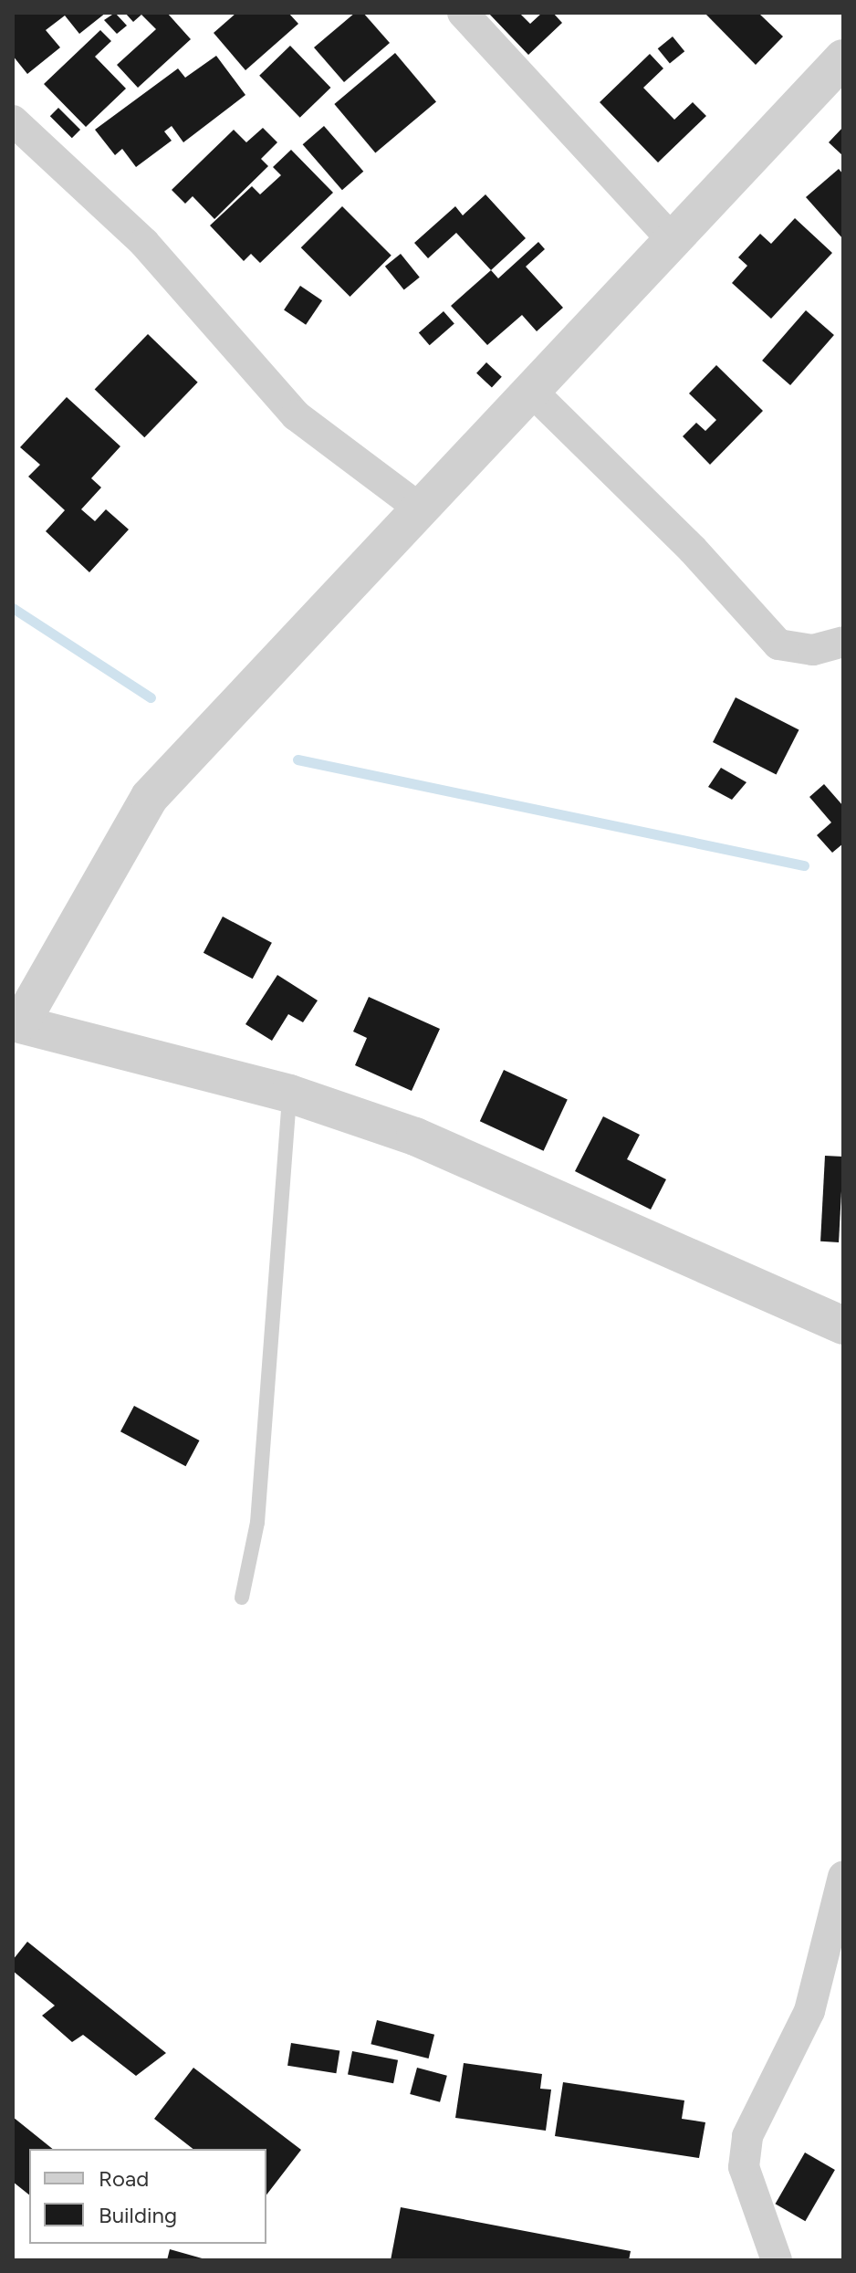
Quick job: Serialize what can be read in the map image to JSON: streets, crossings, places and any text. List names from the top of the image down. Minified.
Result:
{"legend":["Road","Building"]}
